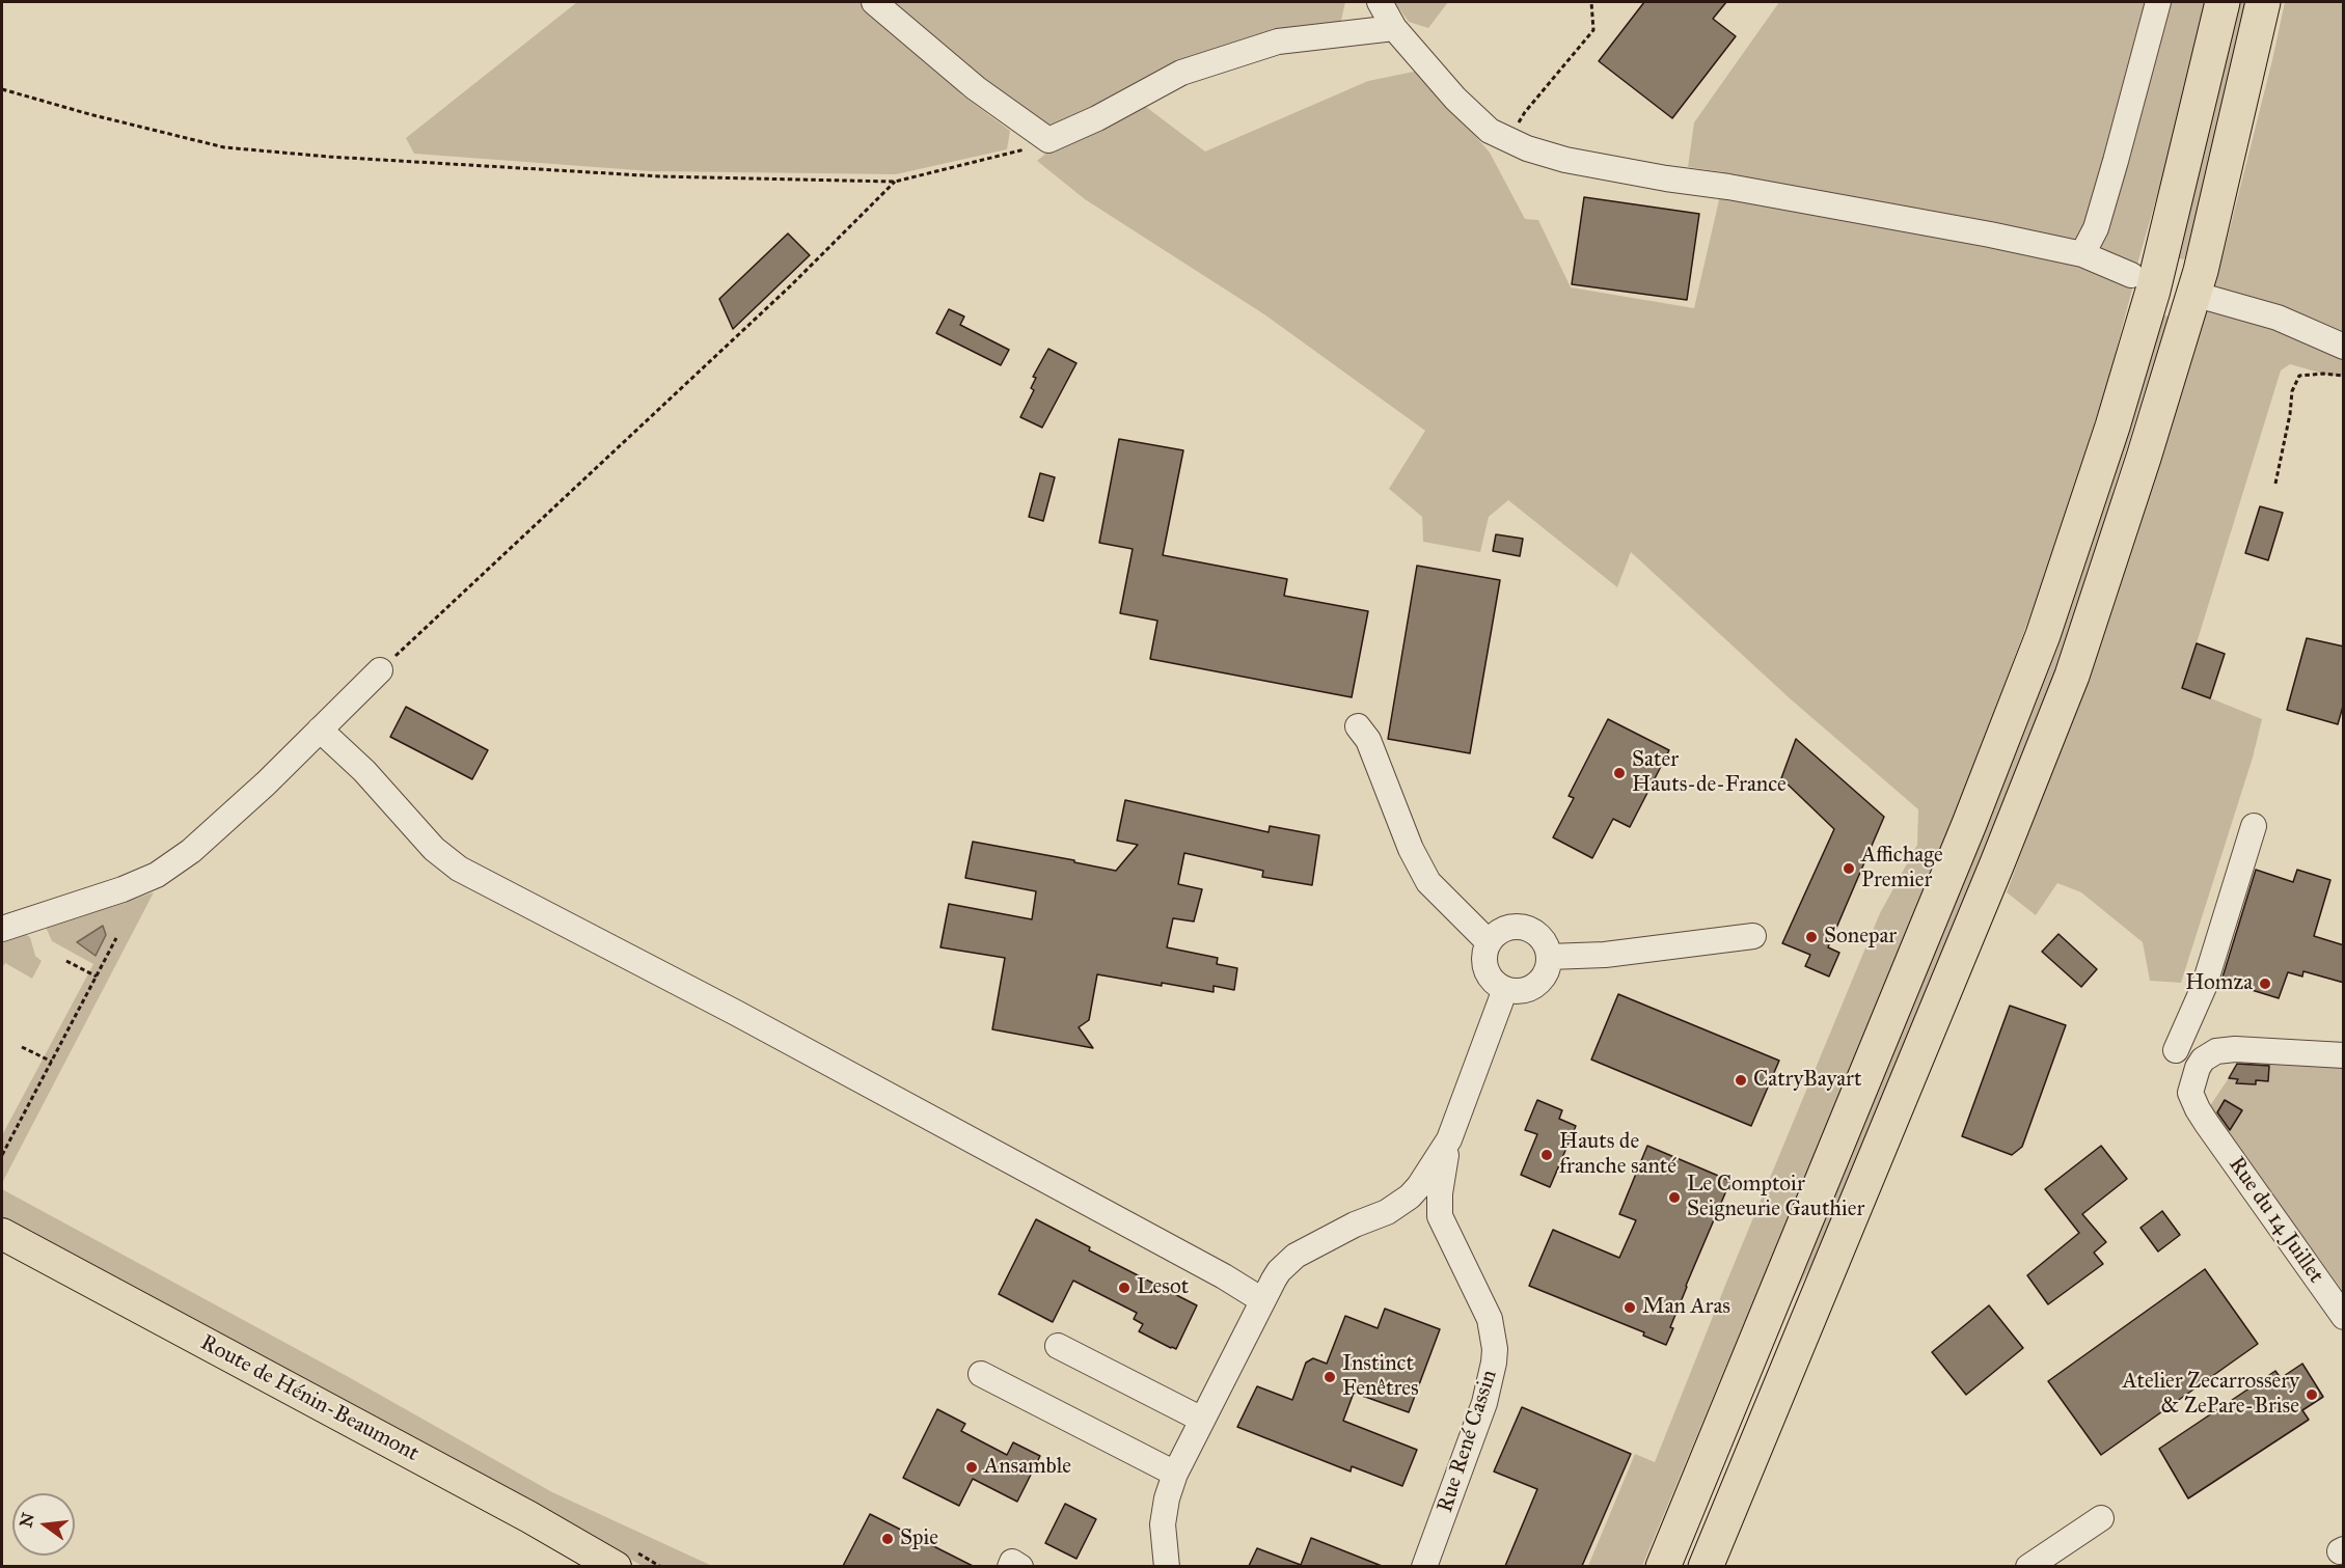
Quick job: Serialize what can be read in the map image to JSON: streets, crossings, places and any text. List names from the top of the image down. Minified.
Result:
{"streets":{"main road":["Route de Hénin-Beaumont"],"street":["Rue du 14 Juillet","Rue René Cassin"]},"places":["Sater Hauts-de-France","Affichage Premier","Sonepar","Homza","CatryBayart","Hauts de franche santé","Le Comptoir Seigneurie Gauthier","Lesot","Man Aras","Instinct Fenêtres","Atelier Zecarrossery & ZePare-Brise","Ansamble","Spie"],"north":"left"}
